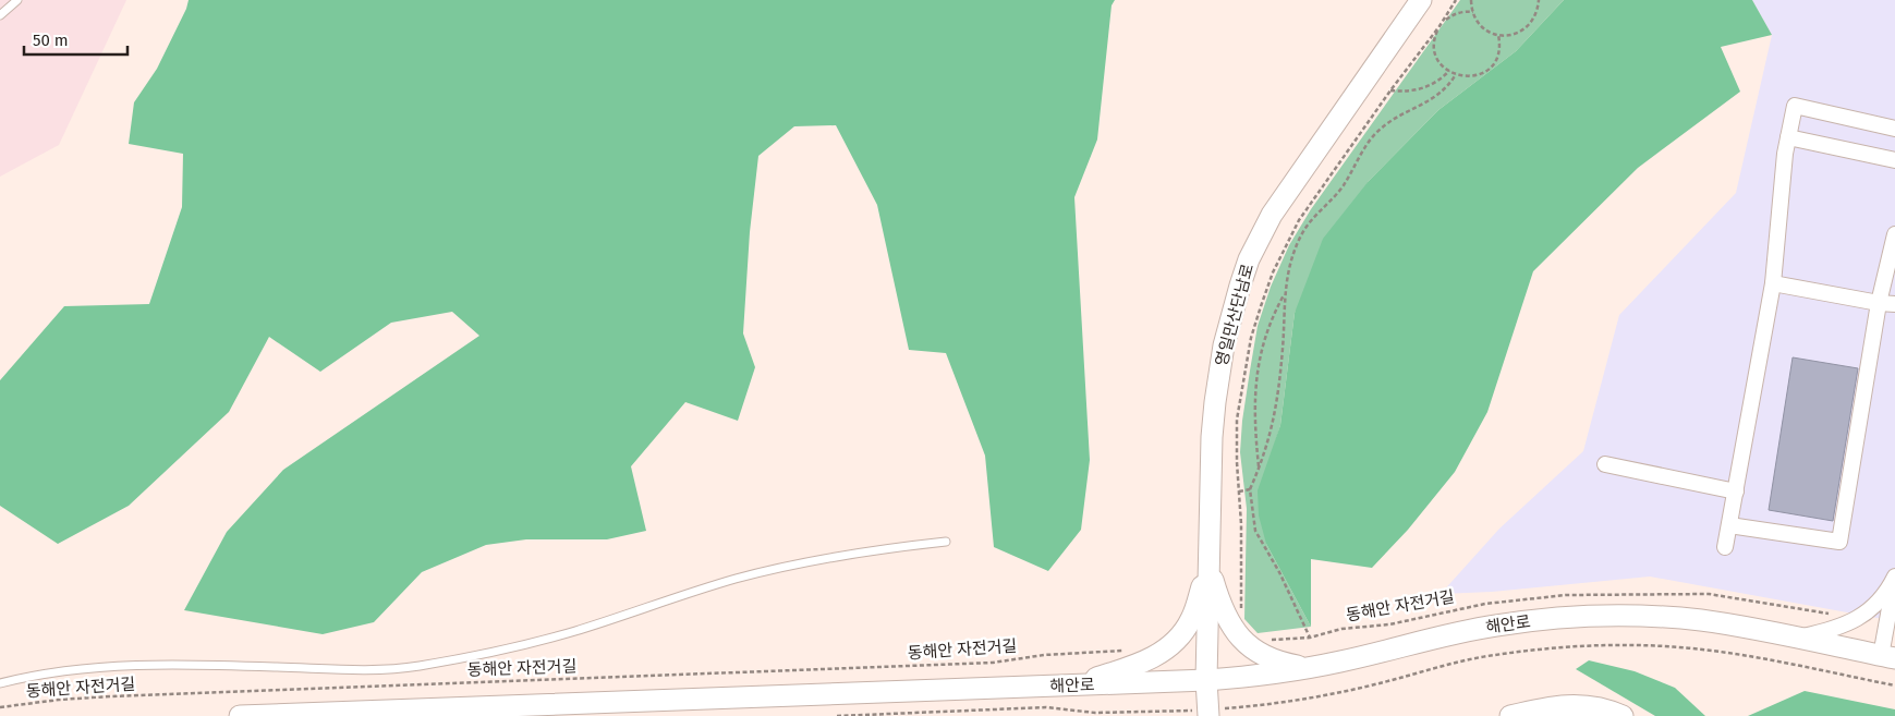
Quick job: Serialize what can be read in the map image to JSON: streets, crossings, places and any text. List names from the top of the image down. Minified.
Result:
{"streets":{"street":["영일만산단남로","해안로"],"path":["동해안 자전거길"]},"crossings":[["영일만산단남로","해안로"]],"scale_bar":"50 m"}
